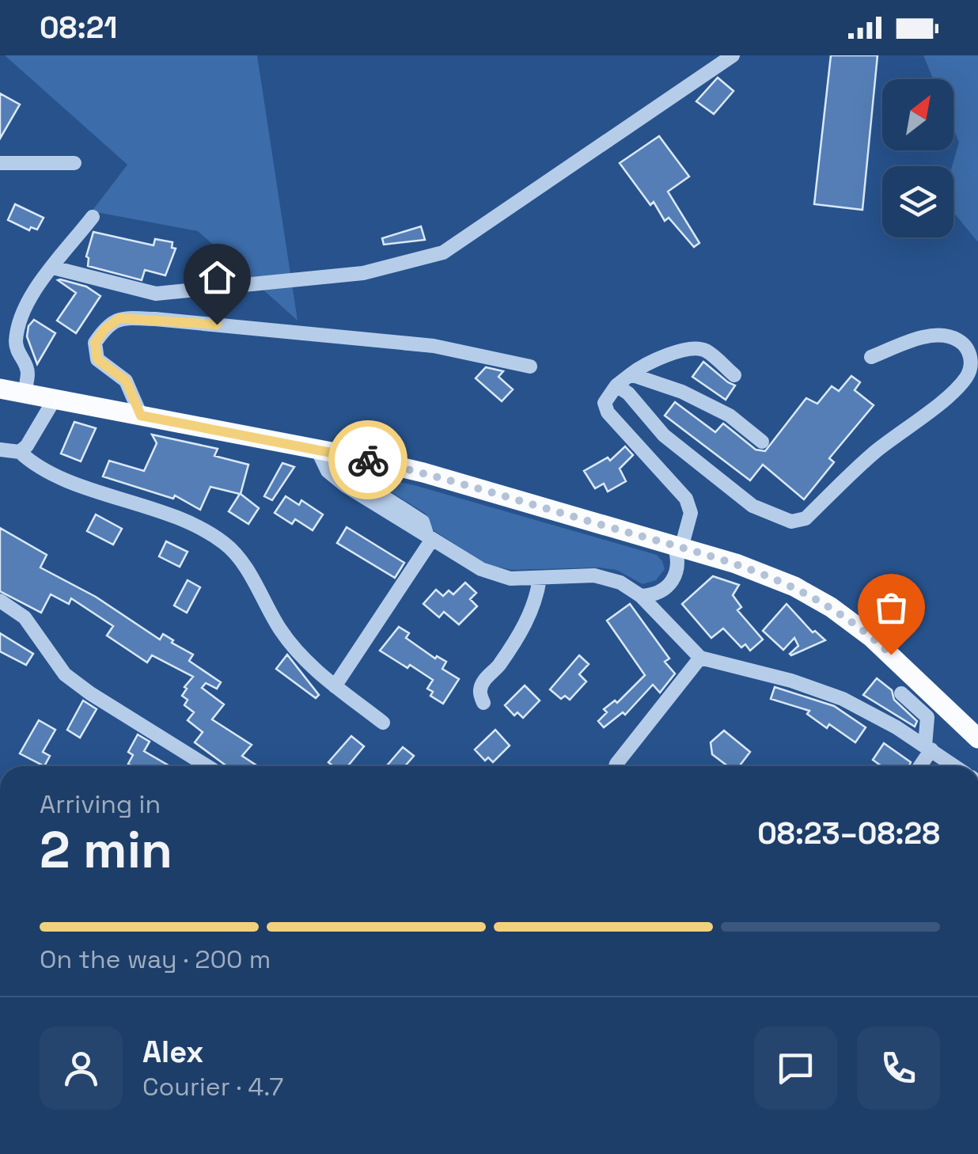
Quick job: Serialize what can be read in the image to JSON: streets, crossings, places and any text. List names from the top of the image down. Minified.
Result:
{"north":"top right","page":{"status":"08:21","heading":["2 min","Arriving in","08:23–08:28"],"panel":["Alex","Courier · 4.7"],"bar":"On the way · 200 m"}}
